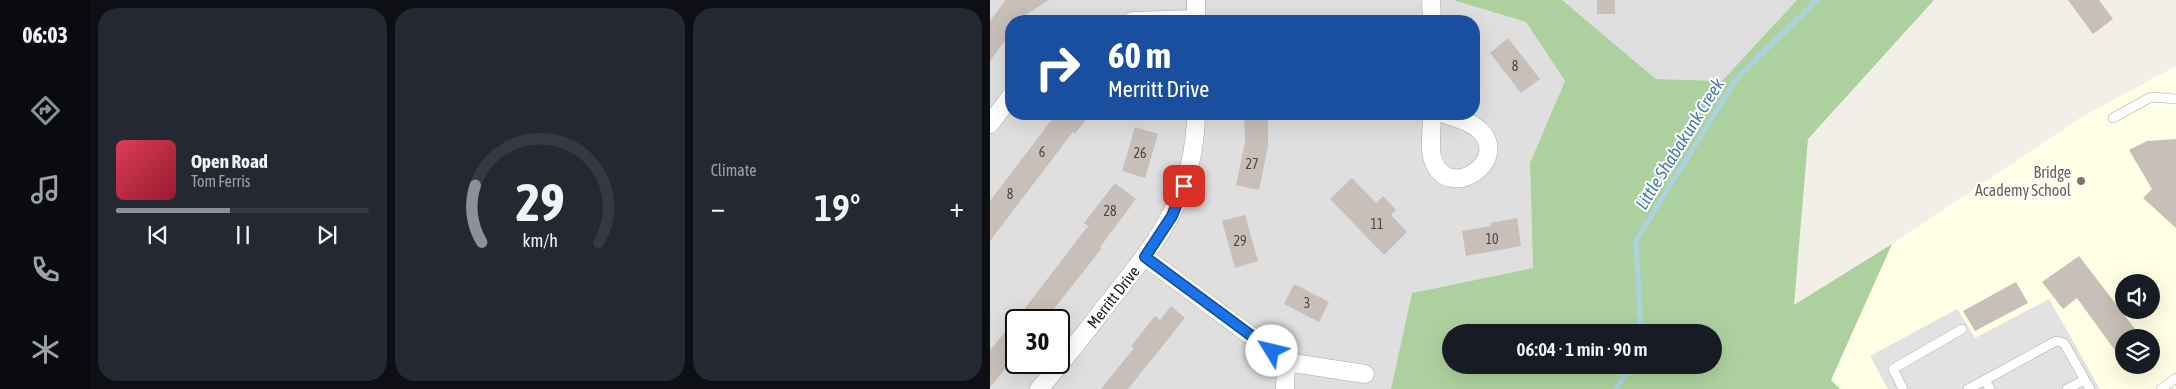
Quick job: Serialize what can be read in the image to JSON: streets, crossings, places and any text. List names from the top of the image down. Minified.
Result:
{"streets":{"street":["Merritt Drive"]},"water":["Little Shabakunk Creek"],"places":["Bridge Academy School"],"house_numbers":["8","6","26","27","8","28","11","10","29","3"],"page":{"tabs":"06:03","tile":"Climate","turn":["60 m","Merritt Drive"],"song":["Open Road","Tom Ferris"],"heat":["−","19°","+"],"limit":"30","trip":"06:04 · 1 min · 90 m","gauge":["29","km/h"]}}
